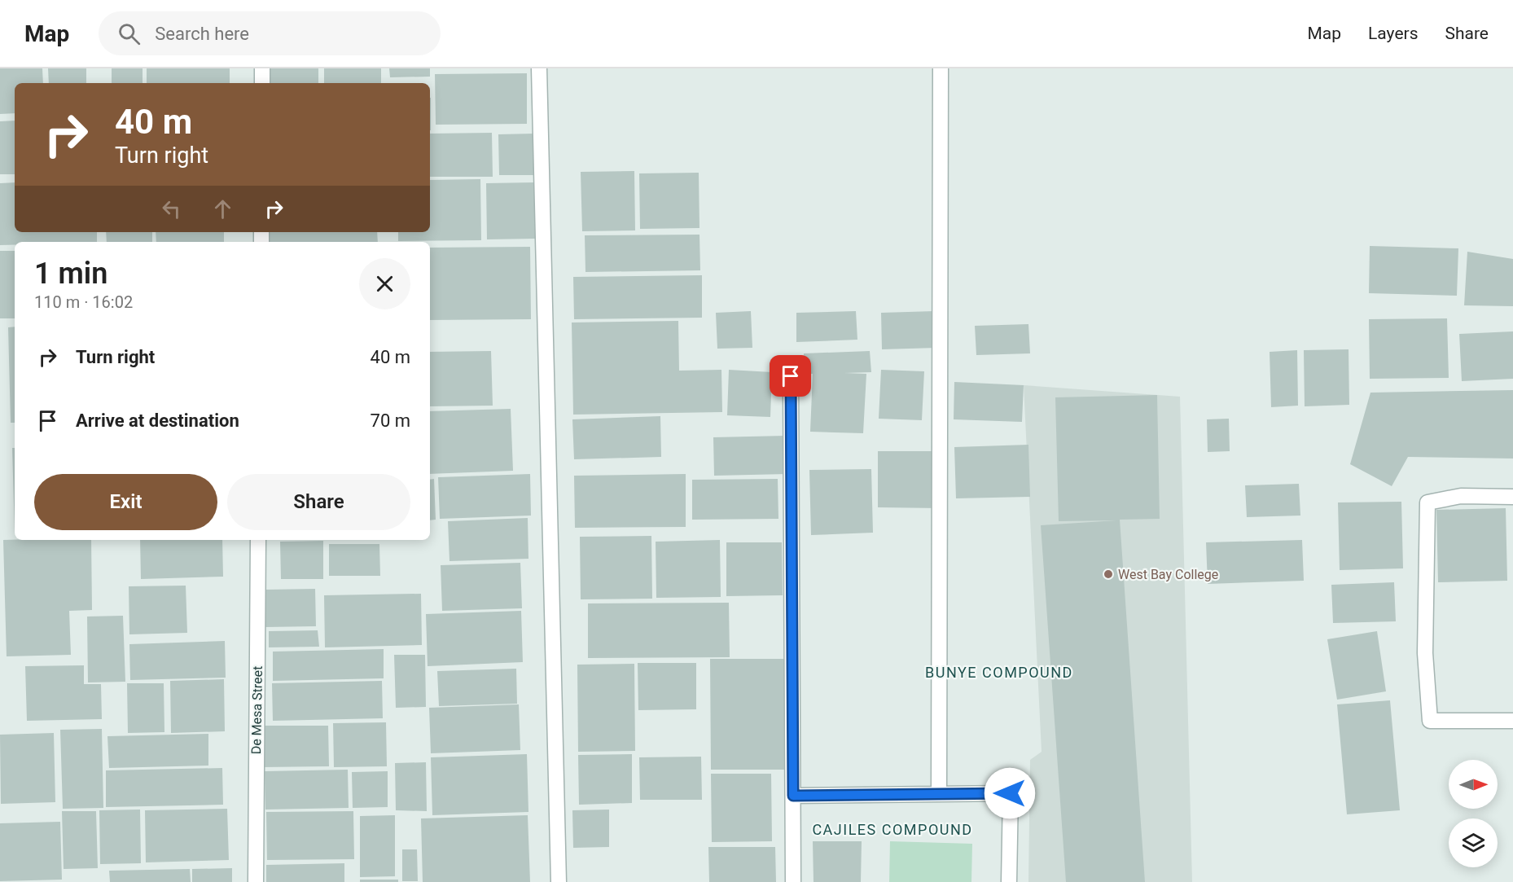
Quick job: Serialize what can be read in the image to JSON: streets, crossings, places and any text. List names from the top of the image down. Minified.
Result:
{"streets":{"street":["De Mesa Street"]},"districts":["BUNYE COMPOUND","CAJILES COMPOUND"],"places":["West Bay College"],"north":"right","page":{"header":"Map","search":"Search here","nav":["Map","Layers","Share"],"turn":["40 m","Turn right"],"heading":["1 min","110 m · 16:02"],"list":[{"name":"Turn right","value":"40 m"},{"name":"Arrive at destination","value":"70 m"}],"buttons":["Exit","Share"]}}
